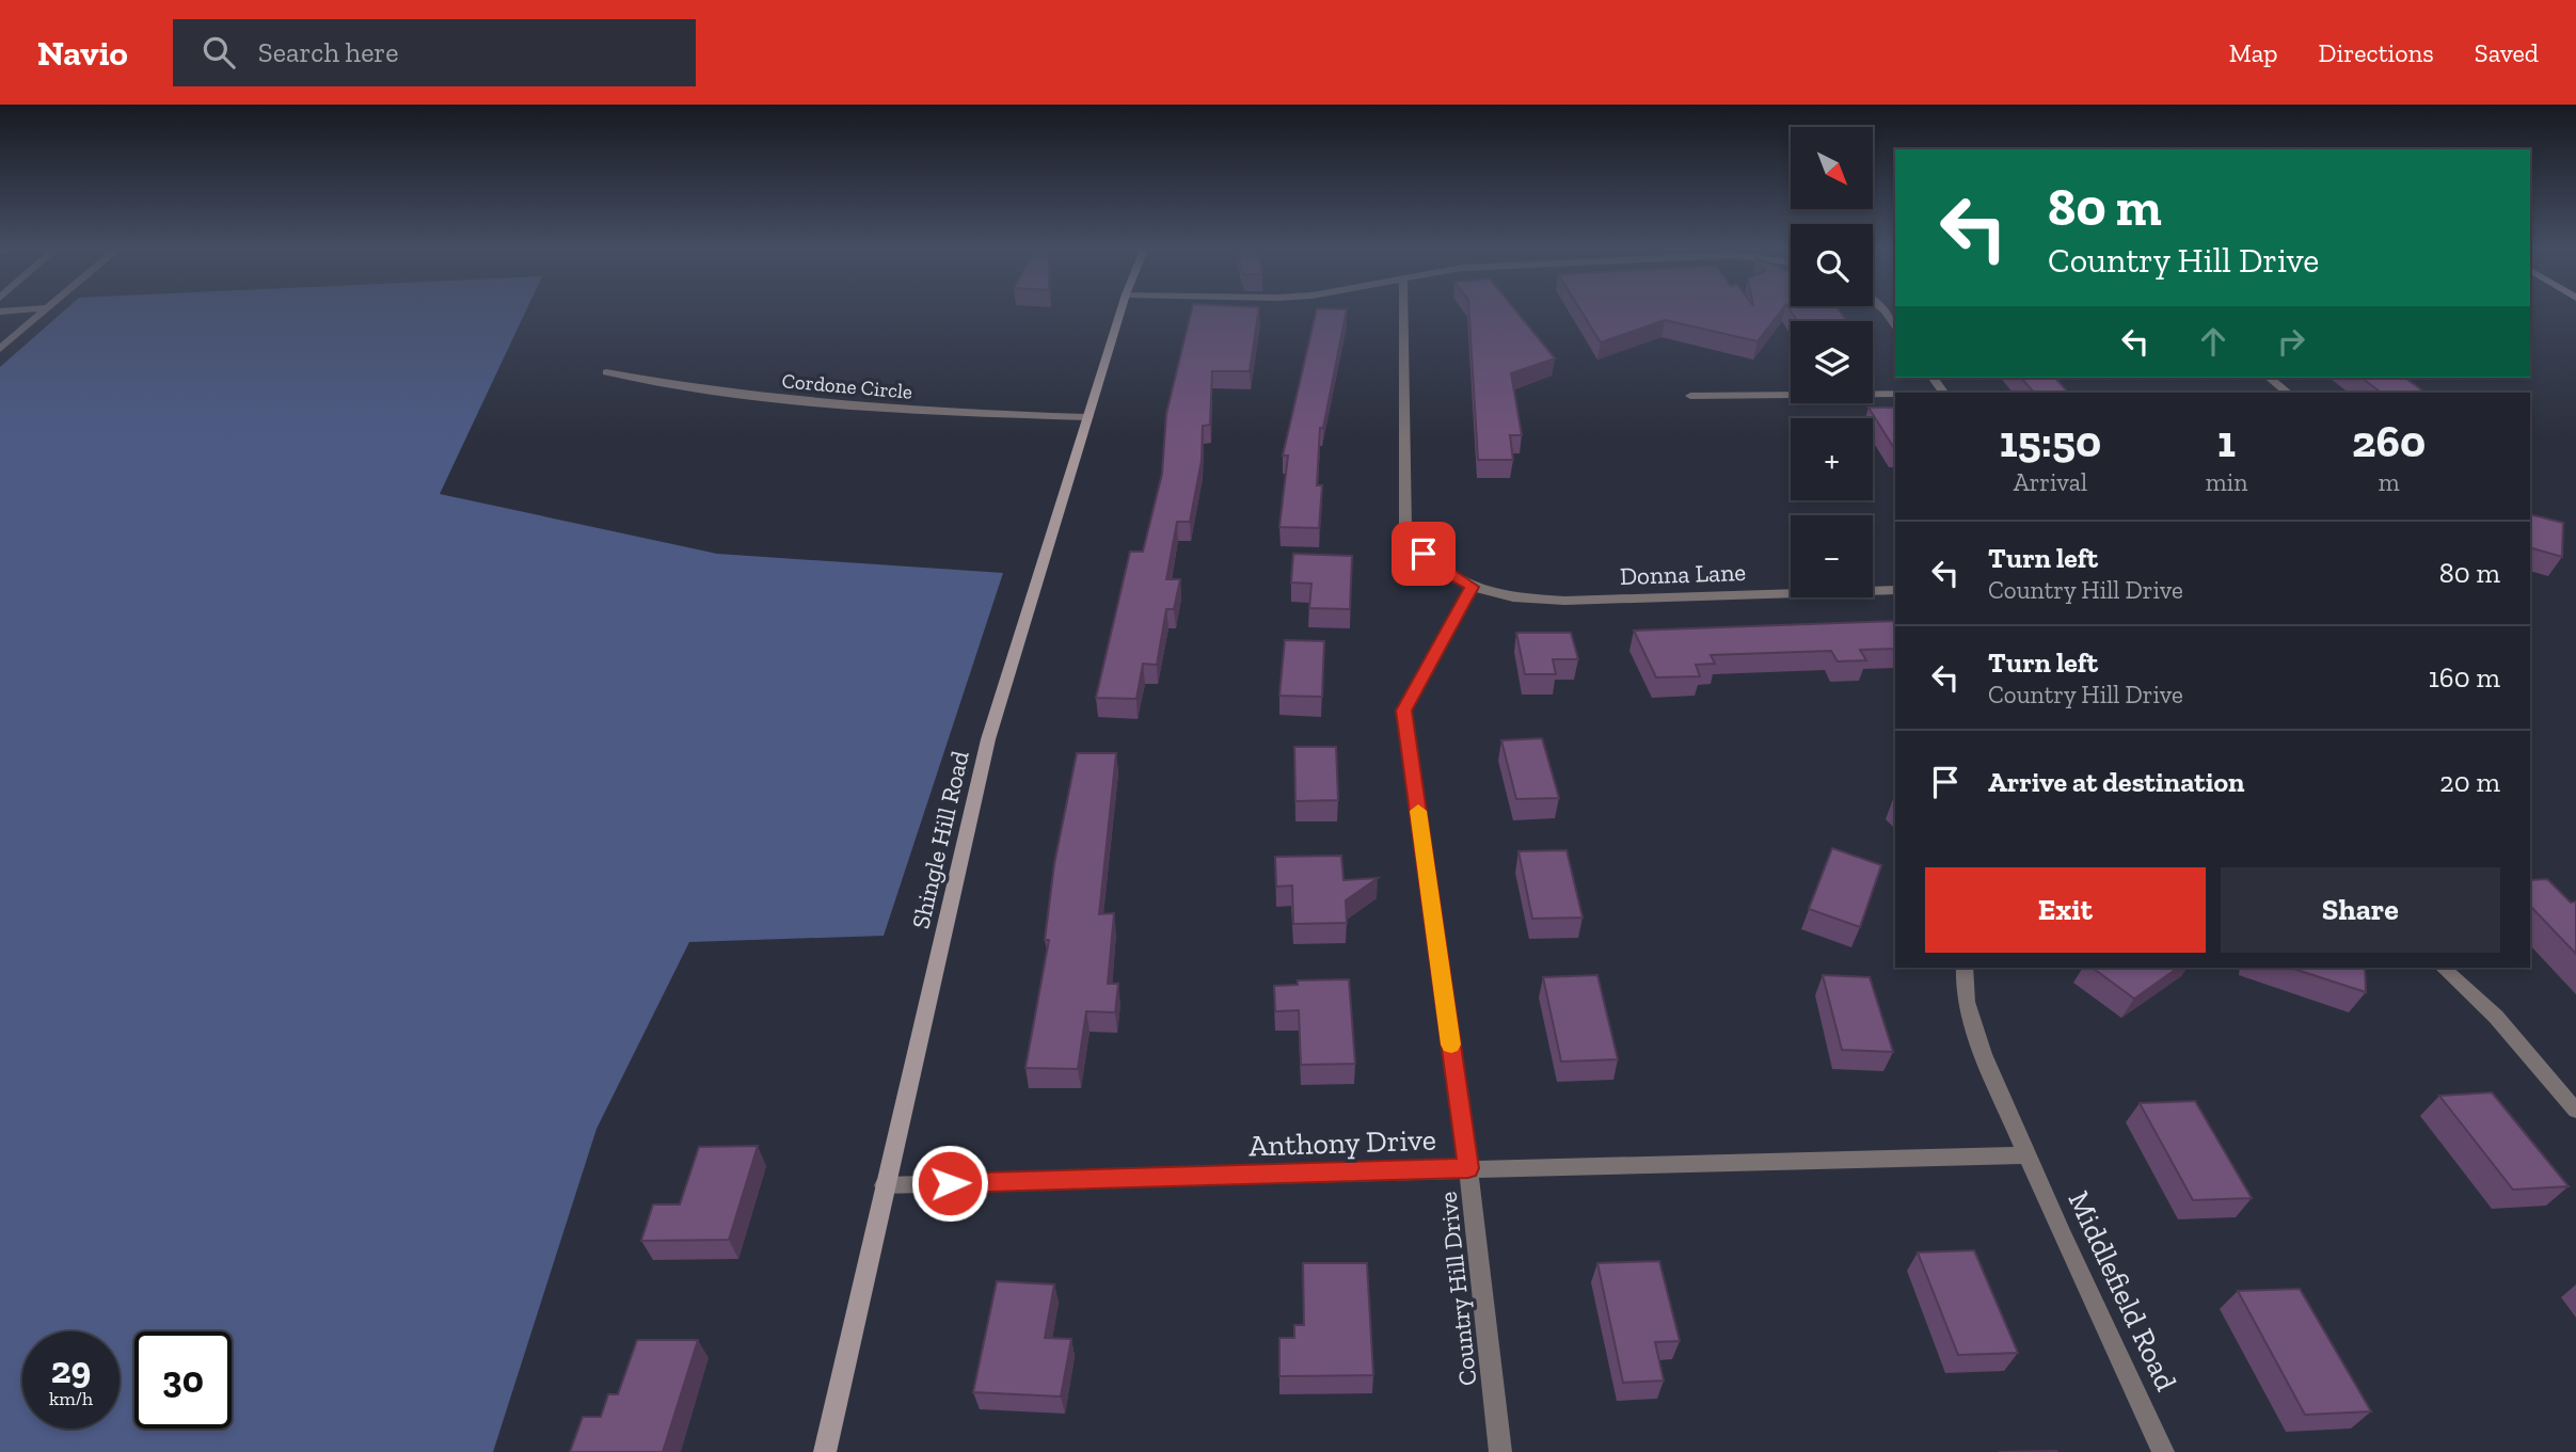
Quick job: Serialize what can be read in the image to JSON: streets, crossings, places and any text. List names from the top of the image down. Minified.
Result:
{"streets":{"street":["Cordone Circle","Donna Lane","Shingle Hill Road","Anthony Drive","Country Hill Drive","Middlefield Road"]},"crossings":[["Cordone Circle","Shingle Hill Road"],["Donna Lane","Country Hill Drive"],["Shingle Hill Road","Anthony Drive"],["Anthony Drive","Country Hill Drive"],["Anthony Drive","Middlefield Road"]],"north":"bottom right","page":{"header":"Navio","search":"Search here","nav":["Map","Directions","Saved"],"map_buttons":["+","−"],"turn":["80 m","Country Hill Drive"],"eta":["15:50","Arrival","1","min","260","m"],"list":[{"name":"Turn left","note":"Country Hill Drive","value":"80 m"},{"name":"Turn left","note":"Country Hill Drive","value":"160 m"},{"name":"Arrive at destination","value":"20 m"}],"buttons":["Exit","Share"],"speed":"29 km/h","limit":"30"}}
